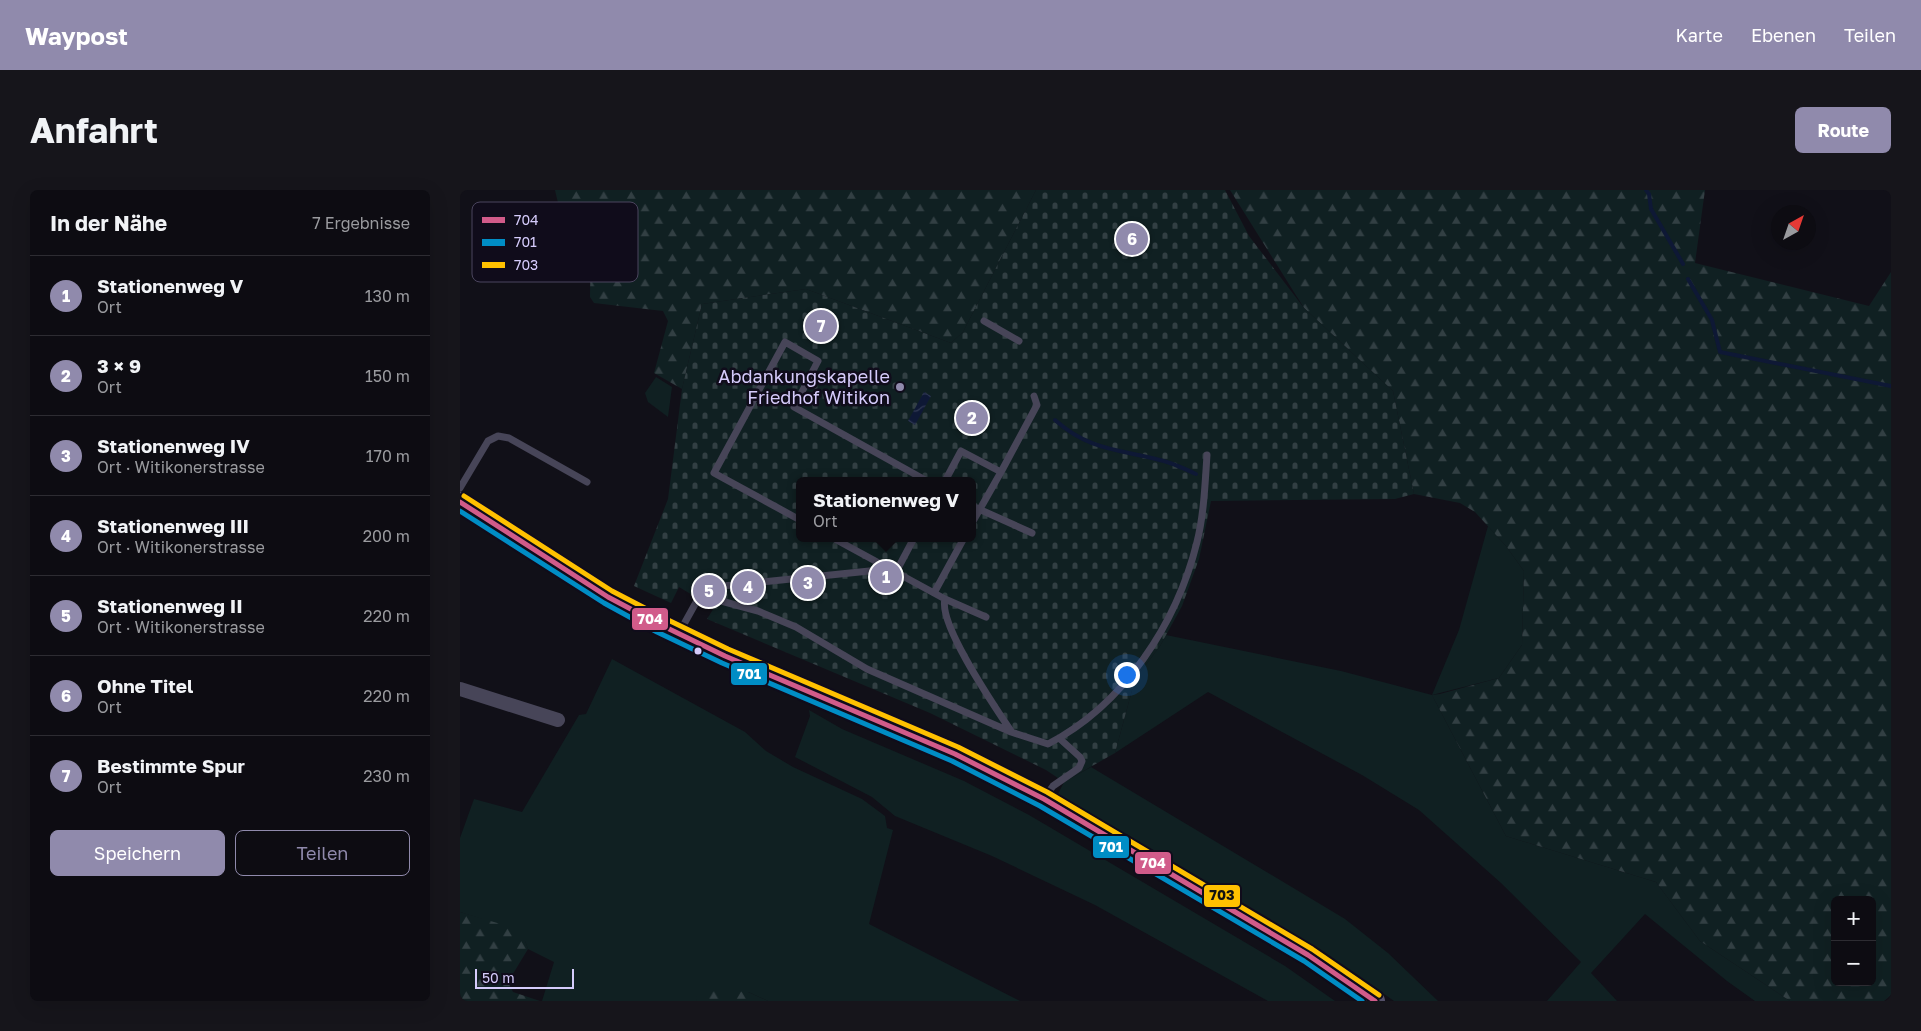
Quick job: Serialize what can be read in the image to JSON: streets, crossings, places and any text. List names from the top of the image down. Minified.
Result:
{"places":["Abdankungskapelle Friedhof Witikon"],"lines":["transit line 703","transit line 704","transit line 701"],"legend":["704","701","703"],"scale_bar":"50 m","north":"top right","page":{"header":"Waypost","nav":["Karte","Ebenen","Teilen"],"buttons":["Route",["Speichern","Teilen"]],"title":"Anfahrt","heading":["In der Nähe","7 Ergebnisse"],"pins":["6","7","2","1","3","4","5"],"list":[{"mark":"1","name":"Stationenweg V","note":"Ort","value":"130 m"},{"mark":"2","name":"3 × 9","note":"Ort","value":"150 m"},{"mark":"3","name":"Stationenweg IV","note":"Ort · Witikonerstrasse","value":"170 m"},{"mark":"4","name":"Stationenweg III","note":"Ort · Witikonerstrasse","value":"200 m"},{"mark":"5","name":"Stationenweg II","note":"Ort · Witikonerstrasse","value":"220 m"},{"mark":"6","name":"Ohne Titel","note":"Ort","value":"220 m"},{"mark":"7","name":"Bestimmte Spur","note":"Ort","value":"230 m"}],"popup":["Stationenweg V","Ort"],"map_buttons":["+","−"],"scale":"50 m"}}
